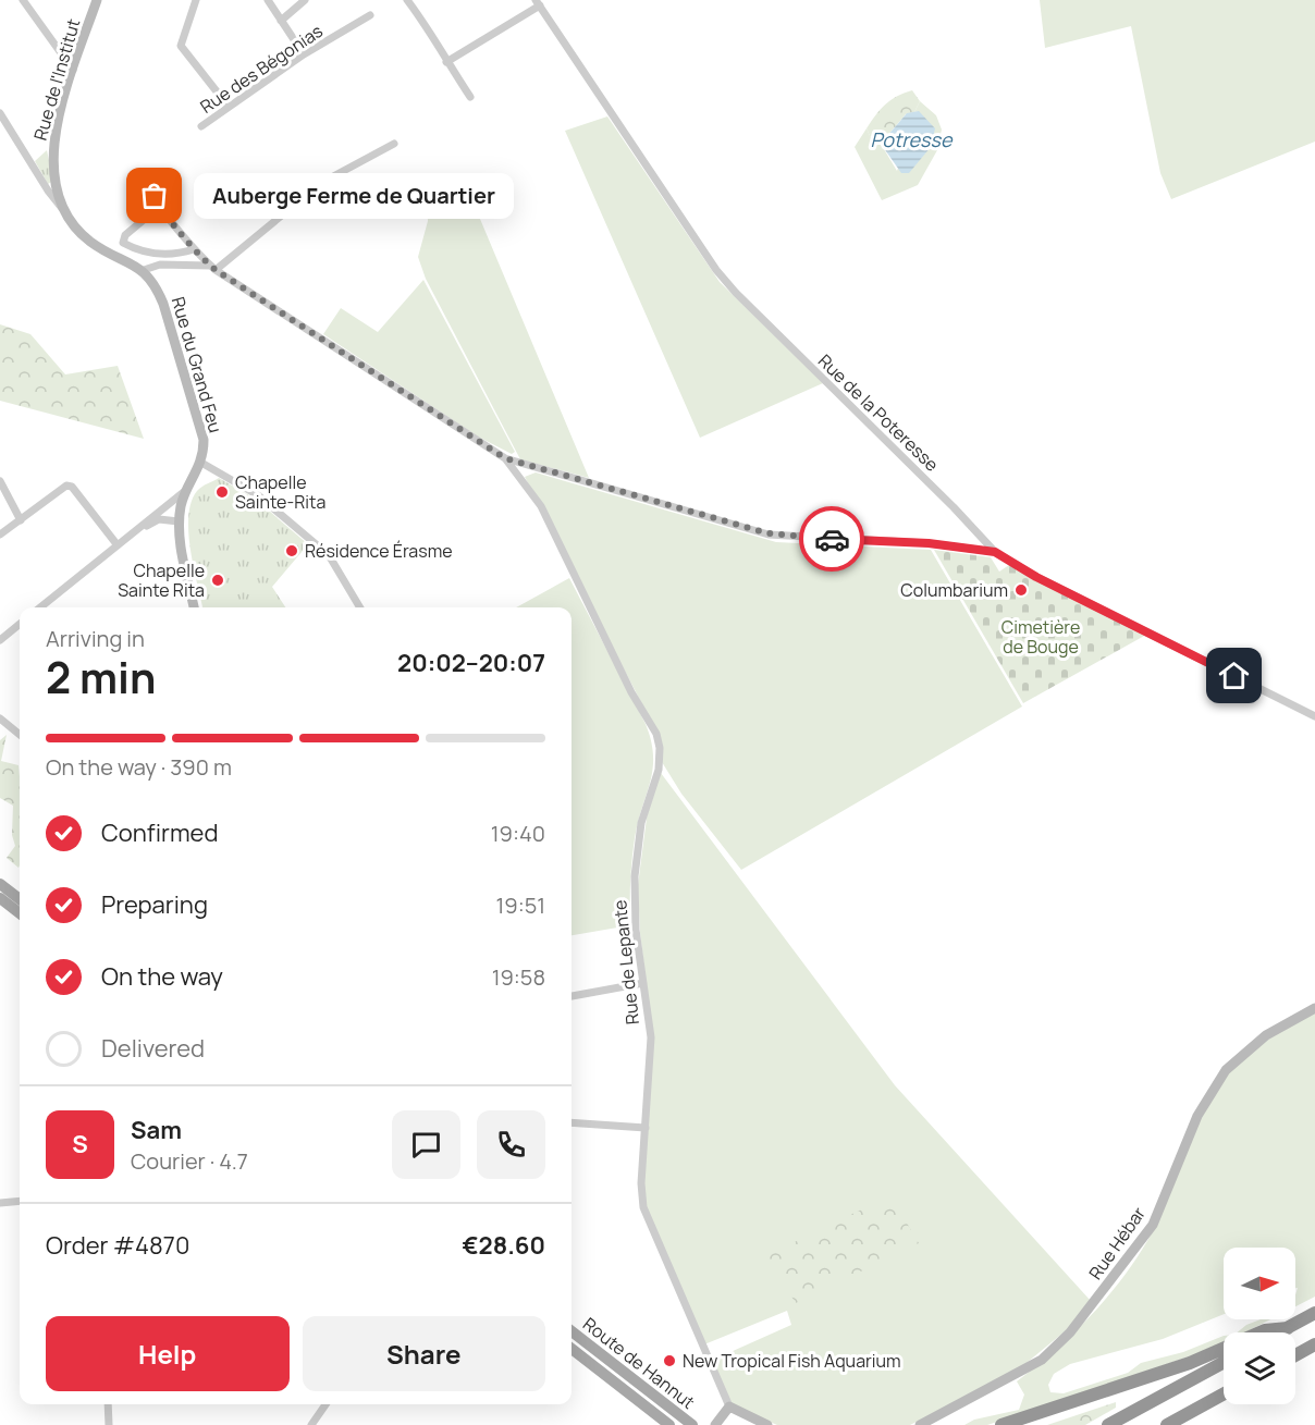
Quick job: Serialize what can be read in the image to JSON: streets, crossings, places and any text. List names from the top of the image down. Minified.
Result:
{"streets":{"main road":["Route de Hannut"],"street":["Rue des Bégonias","Rue de l'Institut","Rue du Grand Feu","Rue de la Poteresse","Rue de Lepante","Rue Hébar"]},"water":["Potresse"],"parks":["Cimetière de Bouge"],"places":["Auberge Ferme de Quartier","Chapelle Sainte-Rita","Résidence Érasme","Chapelle Sainte Rita","Columbarium","New Tropical Fish Aquarium"],"north":"right","page":{"bubble":"Auberge Ferme de Quartier","heading":["2 min","Arriving in","20:02–20:07"],"panel":["Sam","Courier · 4.7","Order #4870","€28.60"],"bar":"On the way · 390 m","list":[["Confirmed","19:40"],["Preparing","19:51"],["On the way","19:58"],"Delivered"],"round":"S","buttons":["Help","Share"]}}
